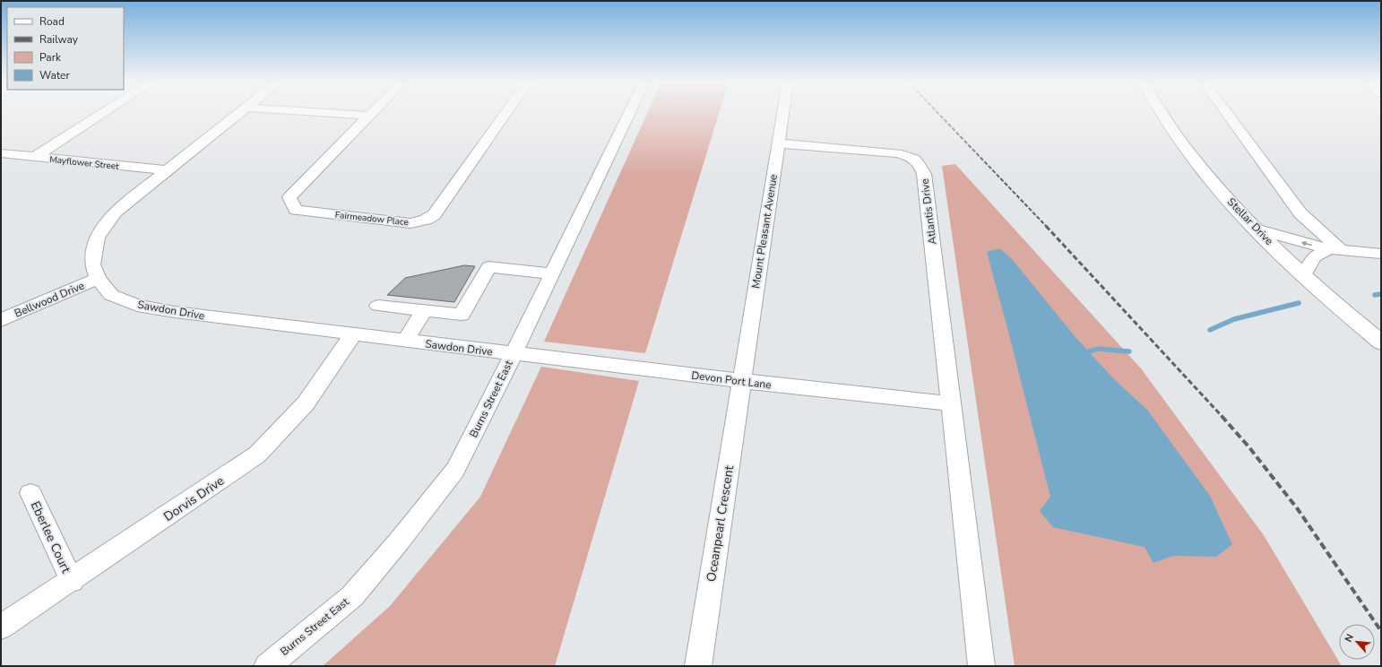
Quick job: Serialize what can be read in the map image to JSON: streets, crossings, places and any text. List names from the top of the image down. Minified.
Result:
{"streets":{"main road":["Stellar Drive"],"street":["Mayflower Street","Atlantis Drive","Fairmeadow Place","Mount Pleasant Avenue","Bellwood Drive","Sawdon Drive","Devon Port Lane","Burns Street East","Dorvis Drive","Oceanpearl Crescent","Eberlee Court"]},"crossings":[["Mayflower Street","Sawdon Drive"],["Atlantis Drive","Mount Pleasant Avenue"],["Atlantis Drive","Devon Port Lane"],["Mount Pleasant Avenue","Devon Port Lane"],["Mount Pleasant Avenue","Oceanpearl Crescent"],["Bellwood Drive","Sawdon Drive"],["Sawdon Drive","Devon Port Lane"],["Sawdon Drive","Burns Street East"],["Sawdon Drive","Dorvis Drive"],["Devon Port Lane","Burns Street East"],["Devon Port Lane","Oceanpearl Crescent"],["Dorvis Drive","Eberlee Court"]],"legend":["Road","Railway","Park","Water"],"north":"top left"}
